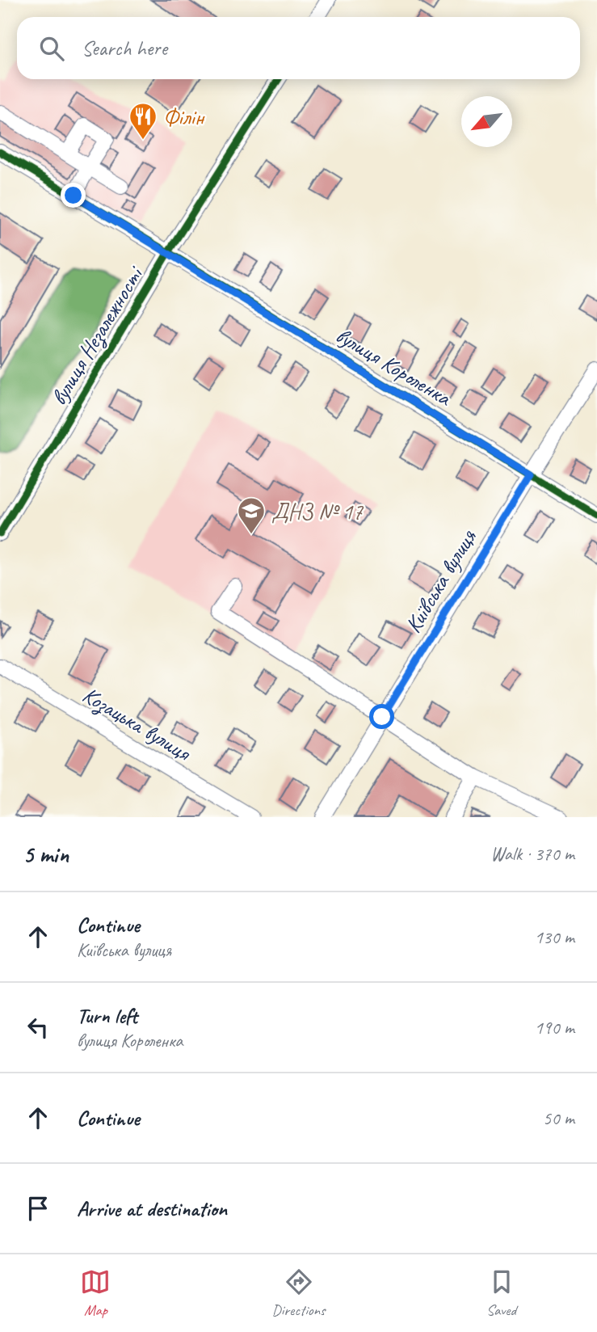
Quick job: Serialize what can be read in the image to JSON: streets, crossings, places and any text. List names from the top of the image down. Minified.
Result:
{"streets":{"street":["вулиця Незалежності","вулиця Короленка","Київська вулиця","Козацька вулиця"]},"crossings":[["вулиця Незалежності","вулиця Короленка"],["вулиця Короленка","Київська вулиця"]],"places":{"restaurant":["Філін"],"school or university":["ДНЗ № 17"]},"north":"bottom left","page":{"search":"Search here","heading":["5 min","Walk · 370 m"],"list":[["Continue","Київська вулиця","130 m"],["Turn left","вулиця Короленка","190 m"],["Continue","50 m"],"Arrive at destination"],"nav":["Map","Directions","Saved"]}}
